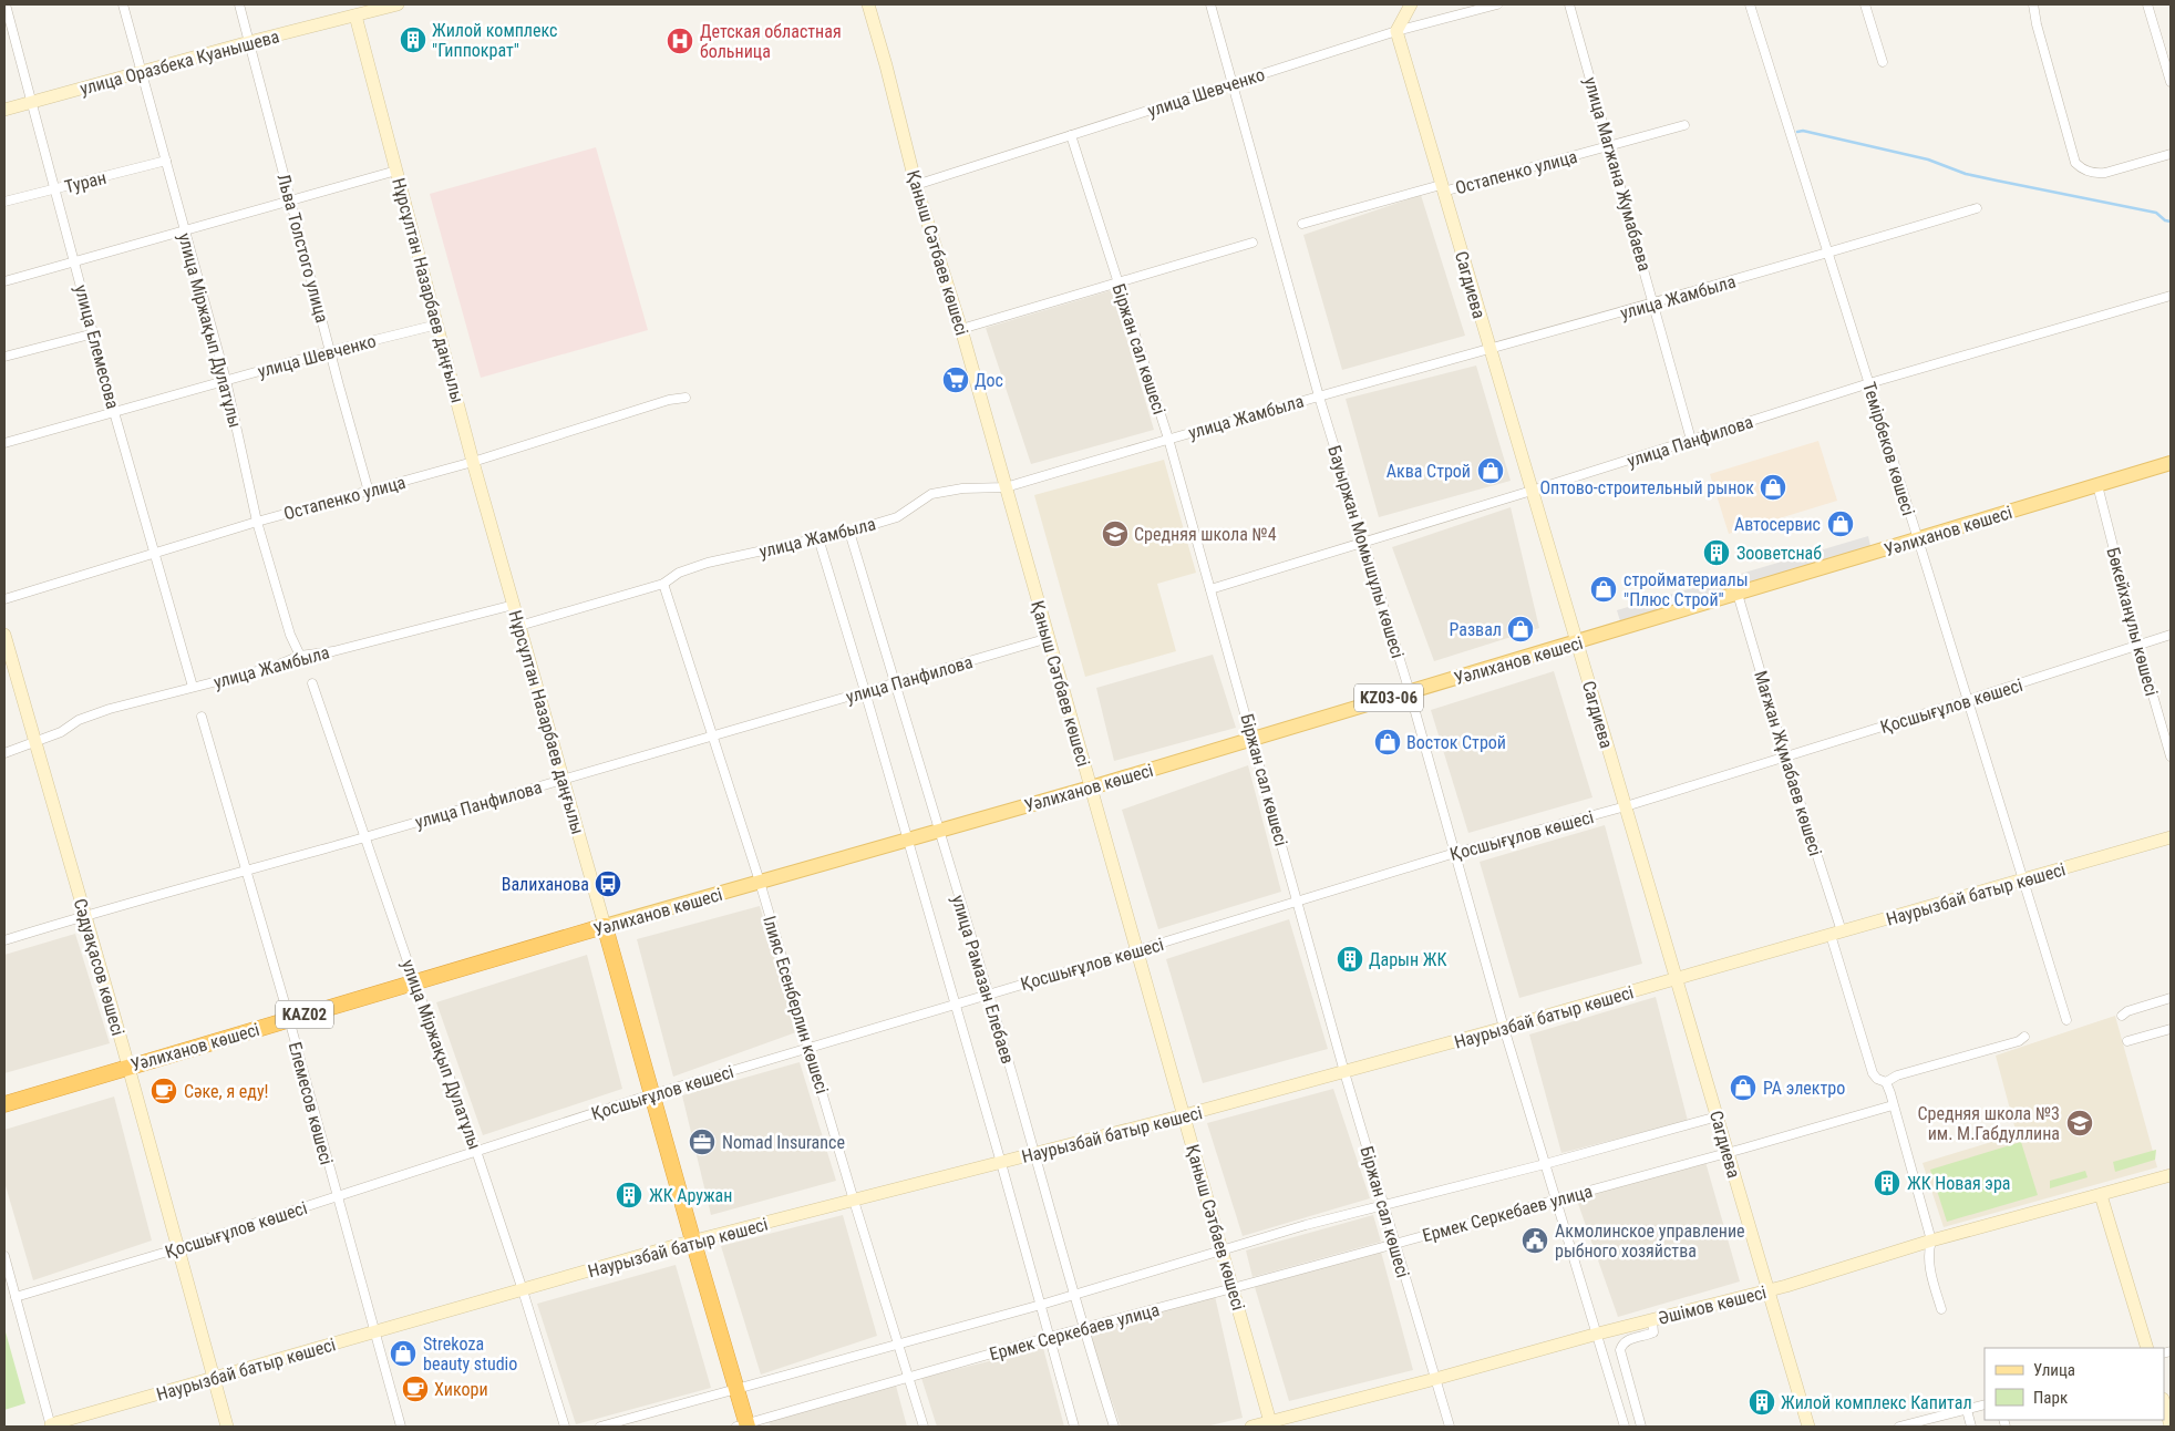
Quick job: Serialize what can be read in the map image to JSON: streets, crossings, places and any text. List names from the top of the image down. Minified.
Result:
{"streets":{"highway":["Нұрсұлтан Назарбаев даңғылы","Уәлиханов көшесі","KАZ02"],"main road":["KZ03-06"],"street":["улица Оразбека Куанышева","улица Шевченко","Остапенко улица","улица Магжана Жумабаева","Туран","Льва Толстого улица","Қаныш Сәтбаев көшесі","Сагдиева","улица Жамбыла","улица Міржақып Дулатұлы","улица Елемесова","Біржан сал көшесі","улица Панфилова","Темірбеков көшесі","Бауыржан Момышұлы көшесі","Бөкейханұлы көшесі","Қосшығұлов көшесі","Мағжан Жұмабаев көшесі","Наурызбай батыр көшесі","Сәдуақасов көшесі","улица Рамазан Елебаев","Ілияс Есенберлин көшесі","Елемесов көшесі","Ермек Серкебаев улица","Әшімов көшесі"]},"crossings":[["улица Оразбека Куанышева","Льва Толстого улица"],["улица Оразбека Куанышева","Нұрсұлтан Назарбаев даңғылы"],["улица Оразбека Куанышева","улица Міржақып Дулатұлы"],["улица Оразбека Куанышева","улица Елемесова"],["улица Шевченко","Льва Толстого улица"],["улица Шевченко","Қаныш Сәтбаев көшесі"],["улица Шевченко","Сагдиева"],["улица Шевченко","Нұрсұлтан Назарбаев даңғылы"],["улица Шевченко","улица Міржақып Дулатұлы"],["улица Шевченко","улица Елемесова"],["улица Шевченко","Біржан сал көшесі"],["улица Шевченко","Бауыржан Момышұлы көшесі"],["Остапенко улица","улица Магжана Жумабаева"],["Остапенко улица","Льва Толстого улица"],["Остапенко улица","Сагдиева"],["Остапенко улица","Нұрсұлтан Назарбаев даңғылы"],["Остапенко улица","улица Міржақып Дулатұлы"],["Остапенко улица","улица Елемесова"],["улица Магжана Жумабаева","улица Жамбыла"],["улица Магжана Жумабаева","улица Панфилова"],["Туран","улица Міржақып Дулатұлы"],["Туран","улица Елемесова"],["Қаныш Сәтбаев көшесі","улица Жамбыла"],["Қаныш Сәтбаев көшесі","улица Панфилова"],["Қаныш Сәтбаев көшесі","Уәлиханов көшесі"],["Қаныш Сәтбаев көшесі","Қосшығұлов көшесі"],["Қаныш Сәтбаев көшесі","Наурызбай батыр көшесі"],["Қаныш Сәтбаев көшесі","Ермек Серкебаев улица"],["Қаныш Сәтбаев көшесі","Әшімов көшесі"],["Сагдиева","улица Жамбыла"],["Сагдиева","улица Панфилова"],["Сагдиева","Уәлиханов көшесі"],["Сагдиева","Қосшығұлов көшесі"],["Сагдиева","Наурызбай батыр көшесі"],["Сагдиева","Ермек Серкебаев улица"],["Сагдиева","Әшімов көшесі"],["Нұрсұлтан Назарбаев даңғылы","улица Жамбыла"],["Нұрсұлтан Назарбаев даңғылы","улица Панфилова"],["Нұрсұлтан Назарбаев даңғылы","Уәлиханов көшесі"],["Нұрсұлтан Назарбаев даңғылы","Қосшығұлов көшесі"],["Нұрсұлтан Назарбаев даңғылы","Наурызбай батыр көшесі"],["Нұрсұлтан Назарбаев даңғылы","Ермек Серкебаев улица"],["улица Жамбыла","улица Міржақып Дулатұлы"],["улица Жамбыла","улица Елемесова"],["улица Жамбыла","Біржан сал көшесі"],["улица Жамбыла","Темірбеков көшесі"],["улица Жамбыла","Бауыржан Момышұлы көшесі"],["улица Жамбыла","Сәдуақасов көшесі"],["улица Жамбыла","улица Рамазан Елебаев"],["улица Жамбыла","Ілияс Есенберлин көшесі"],["улица Міржақып Дулатұлы","улица Панфилова"],["улица Міржақып Дулатұлы","Уәлиханов көшесі"],["улица Міржақып Дулатұлы","Қосшығұлов көшесі"],["улица Міржақып Дулатұлы","Наурызбай батыр көшесі"],["Біржан сал көшесі","улица Панфилова"],["Біржан сал көшесі","Уәлиханов көшесі"],["Біржан сал көшесі","Қосшығұлов көшесі"],["Біржан сал көшесі","Наурызбай батыр көшесі"],["Біржан сал көшесі","Ермек Серкебаев улица"],["Біржан сал көшесі","Әшімов көшесі"],["улица Панфилова","Темірбеков көшесі"],["улица Панфилова","Бауыржан Момышұлы көшесі"],["улица Панфилова","Сәдуақасов көшесі"],["улица Панфилова","улица Рамазан Елебаев"],["улица Панфилова","Ілияс Есенберлин көшесі"],["улица Панфилова","Елемесов көшесі"],["Темірбеков көшесі","Уәлиханов көшесі"],["Темірбеков көшесі","Қосшығұлов көшесі"],["Темірбеков көшесі","Наурызбай батыр көшесі"],["Уәлиханов көшесі","Бауыржан Момышұлы көшесі"],["Уәлиханов көшесі","Бөкейханұлы көшесі"],["Уәлиханов көшесі","Мағжан Жұмабаев көшесі"],["Уәлиханов көшесі","Сәдуақасов көшесі"],["Уәлиханов көшесі","улица Рамазан Елебаев"],["Уәлиханов көшесі","Ілияс Есенберлин көшесі"],["Уәлиханов көшесі","Елемесов көшесі"],["Бауыржан Момышұлы көшесі","Қосшығұлов көшесі"],["Бауыржан Момышұлы көшесі","Наурызбай батыр көшесі"],["Бауыржан Момышұлы көшесі","Ермек Серкебаев улица"],["Бауыржан Момышұлы көшесі","Әшімов көшесі"],["Бөкейханұлы көшесі","Қосшығұлов көшесі"],["Қосшығұлов көшесі","Мағжан Жұмабаев көшесі"],["Қосшығұлов көшесі","Сәдуақасов көшесі"],["Қосшығұлов көшесі","улица Рамазан Елебаев"],["Қосшығұлов көшесі","Ілияс Есенберлин көшесі"],["Қосшығұлов көшесі","Елемесов көшесі"],["Мағжан Жұмабаев көшесі","Наурызбай батыр көшесі"],["Наурызбай батыр көшесі","Сәдуақасов көшесі"],["Наурызбай батыр көшесі","улица Рамазан Елебаев"],["Наурызбай батыр көшесі","Ілияс Есенберлин көшесі"],["Наурызбай батыр көшесі","Елемесов көшесі"],["улица Рамазан Елебаев","Ермек Серкебаев улица"],["Ілияс Есенберлин көшесі","Ермек Серкебаев улица"]],"places":{"building":["Жилой комплекс \"Гиппократ\"","Зооветснаб","Дарын ЖК","ЖК Новая эра","ЖК Аружан","Жилой комплекс Капитал"],"hospital":["Детская областная больница"],"supermarket":["Дос"],"shop":["Аква Строй","Оптово-строительный рынок","Автосервис","стройматериалы \"Плюс Строй\"","Развал","Восток Строй","РА электро","Strekoza beauty studio"],"school or university":["Средняя школа №4","Средняя школа №3 им. М.Габдуллина"],"bus stop":["Валиханова"],"cafe":["Сәке, я еду!","Хикори"],"office":["Nomad Insurance"],"public building":["Акмолинское управление рыбного хозяйства"]},"legend":["Улица","Парк"]}
